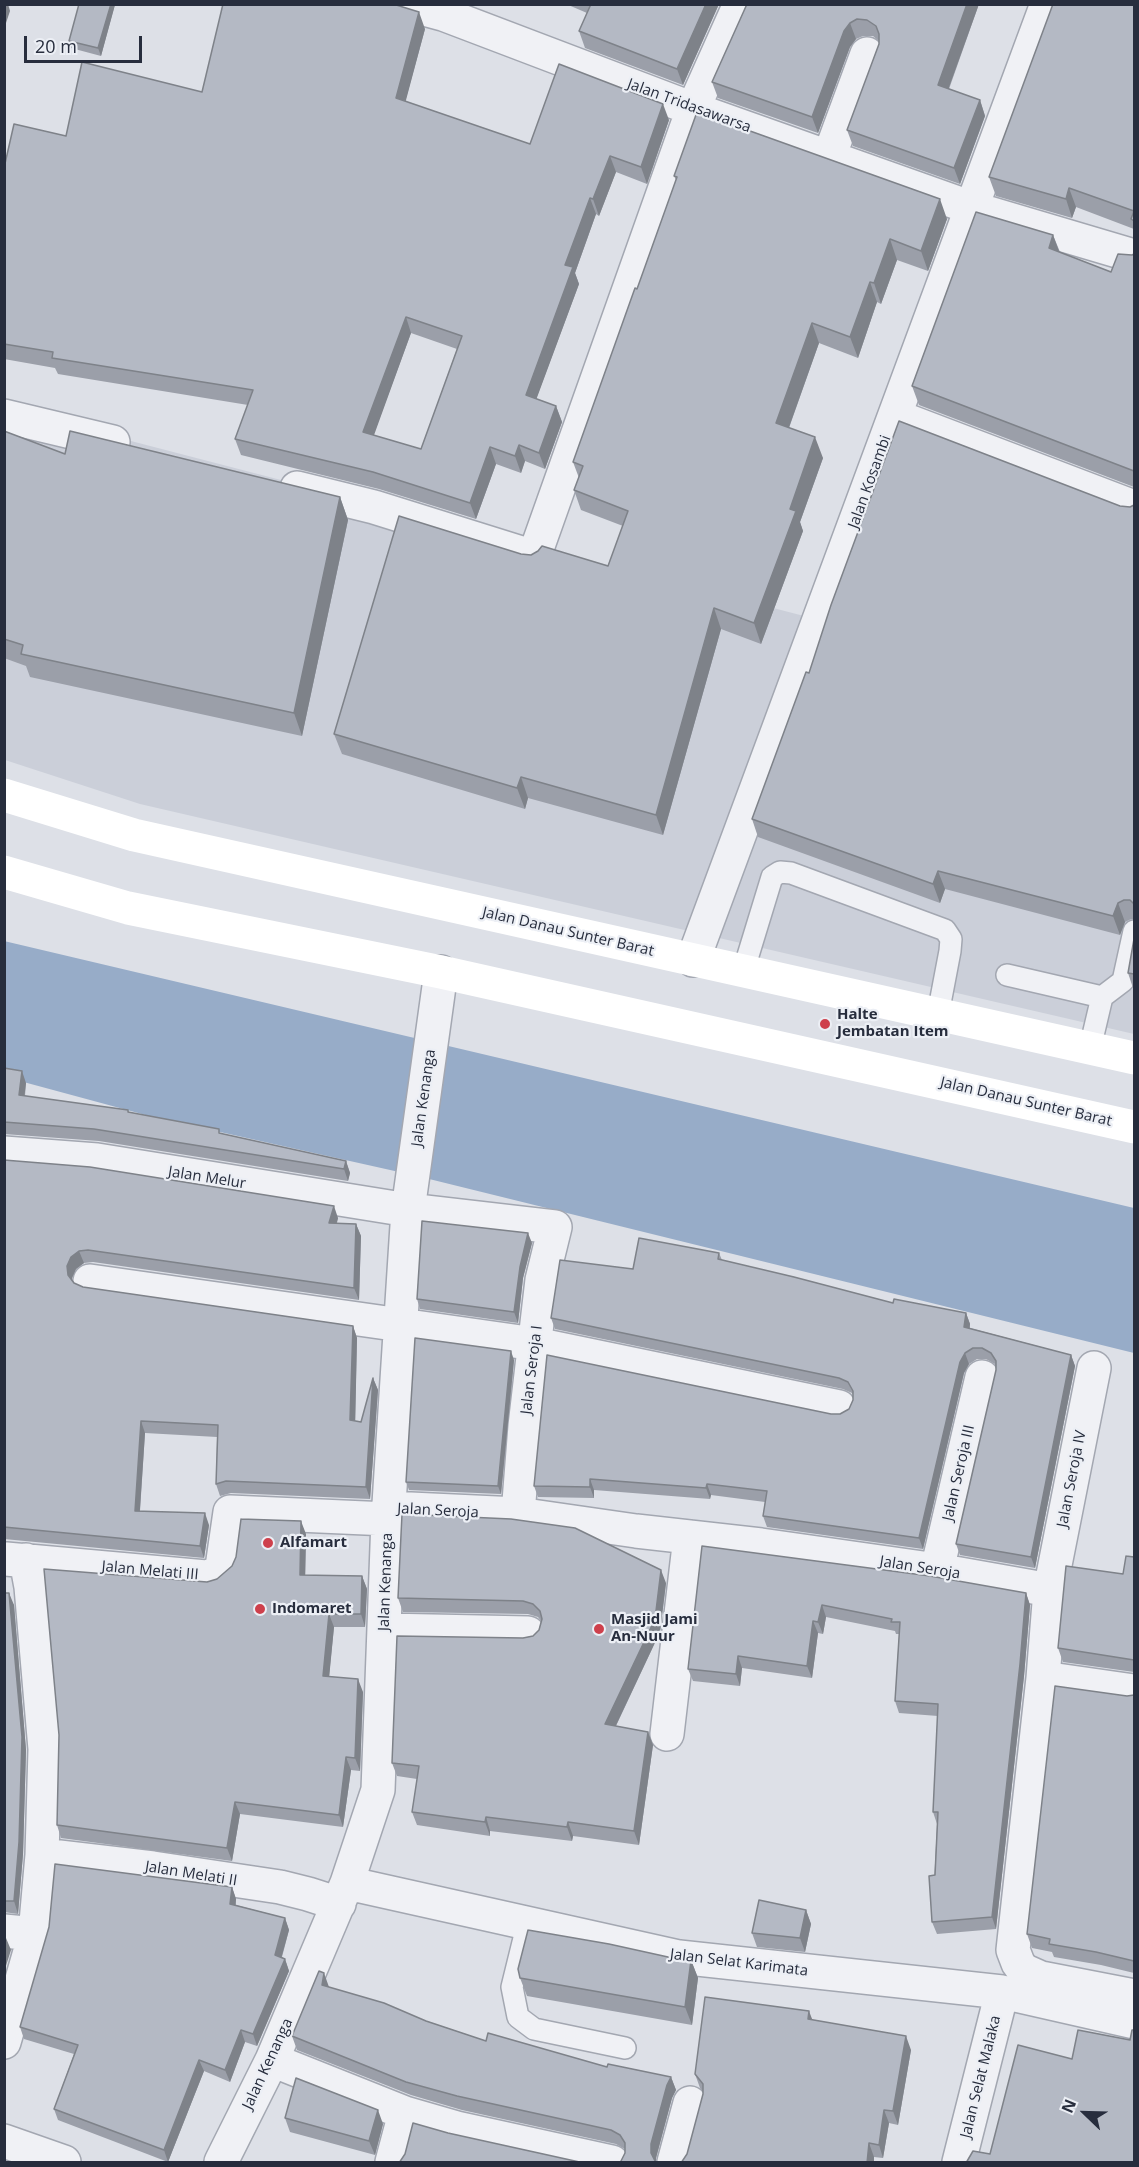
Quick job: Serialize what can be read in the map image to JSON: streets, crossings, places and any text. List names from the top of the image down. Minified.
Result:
{"streets":{"main road":["Jalan Danau Sunter Barat"],"street":["Jalan Tridasawarsa","Jalan Kosambi","Jalan Kenanga","Jalan Melur","Jalan Seroja I","Jalan Seroja III","Jalan Seroja IV","Jalan Seroja","Jalan Melati III","Jalan Melati II","Jalan Selat Karimata","Jalan Selat Malaka"]},"crossings":[["Jalan Tridasawarsa","Jalan Kosambi"],["Jalan Kosambi","Jalan Danau Sunter Barat"],["Jalan Danau Sunter Barat","Jalan Kenanga"],["Jalan Kenanga","Jalan Melur"],["Jalan Kenanga","Jalan Seroja"],["Jalan Kenanga","Jalan Melati III"],["Jalan Kenanga","Jalan Melati II"],["Jalan Kenanga","Jalan Selat Karimata"],["Jalan Melur","Jalan Seroja I"],["Jalan Seroja I","Jalan Seroja"],["Jalan Seroja III","Jalan Seroja"],["Jalan Seroja IV","Jalan Seroja"],["Jalan Seroja","Jalan Melati III"],["Jalan Melati II","Jalan Selat Karimata"],["Jalan Selat Karimata","Jalan Selat Malaka"]],"places":["Halte Jembatan Item","Alfamart","Indomaret","Masjid Jami An-Nuur"],"scale_bar":"20 m","north":"top left"}
